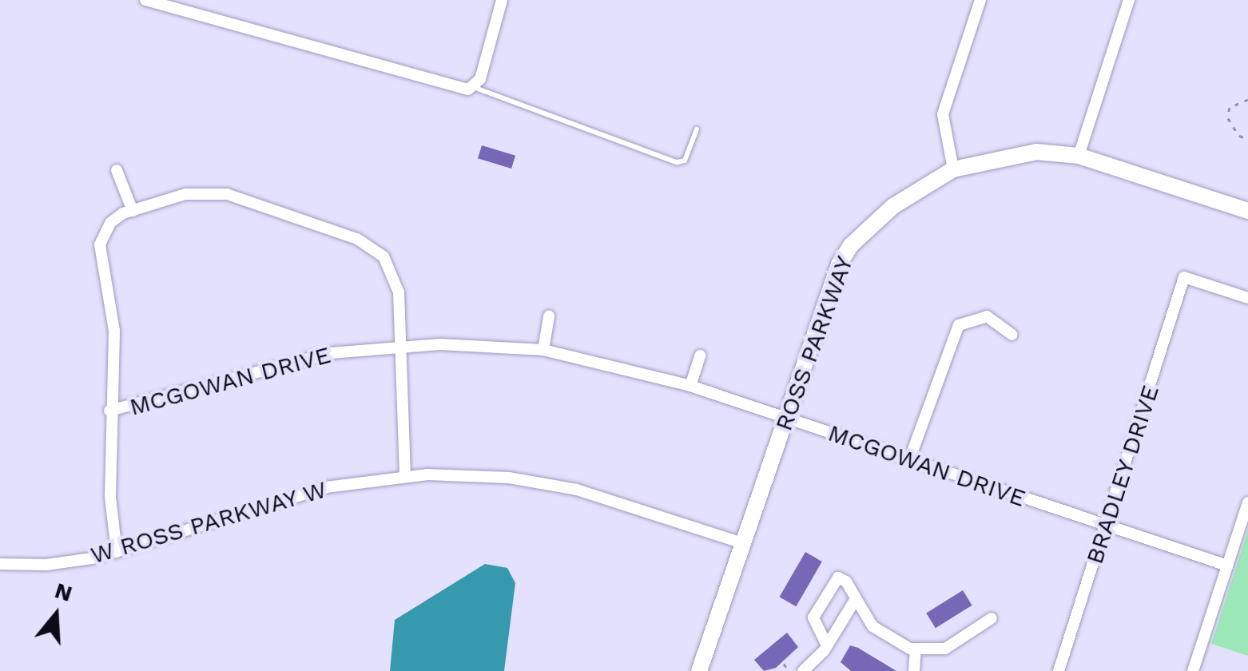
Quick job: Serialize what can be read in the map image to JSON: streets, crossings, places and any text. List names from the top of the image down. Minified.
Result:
{"streets":{"street":["ROSS PARKWAY","MCGOWAN DRIVE","BRADLEY DRIVE","W ROSS PARKWAY W"]},"crossings":[["ROSS PARKWAY","MCGOWAN DRIVE"],["ROSS PARKWAY","W ROSS PARKWAY W"],["MCGOWAN DRIVE","BRADLEY DRIVE"]],"north":"top"}
